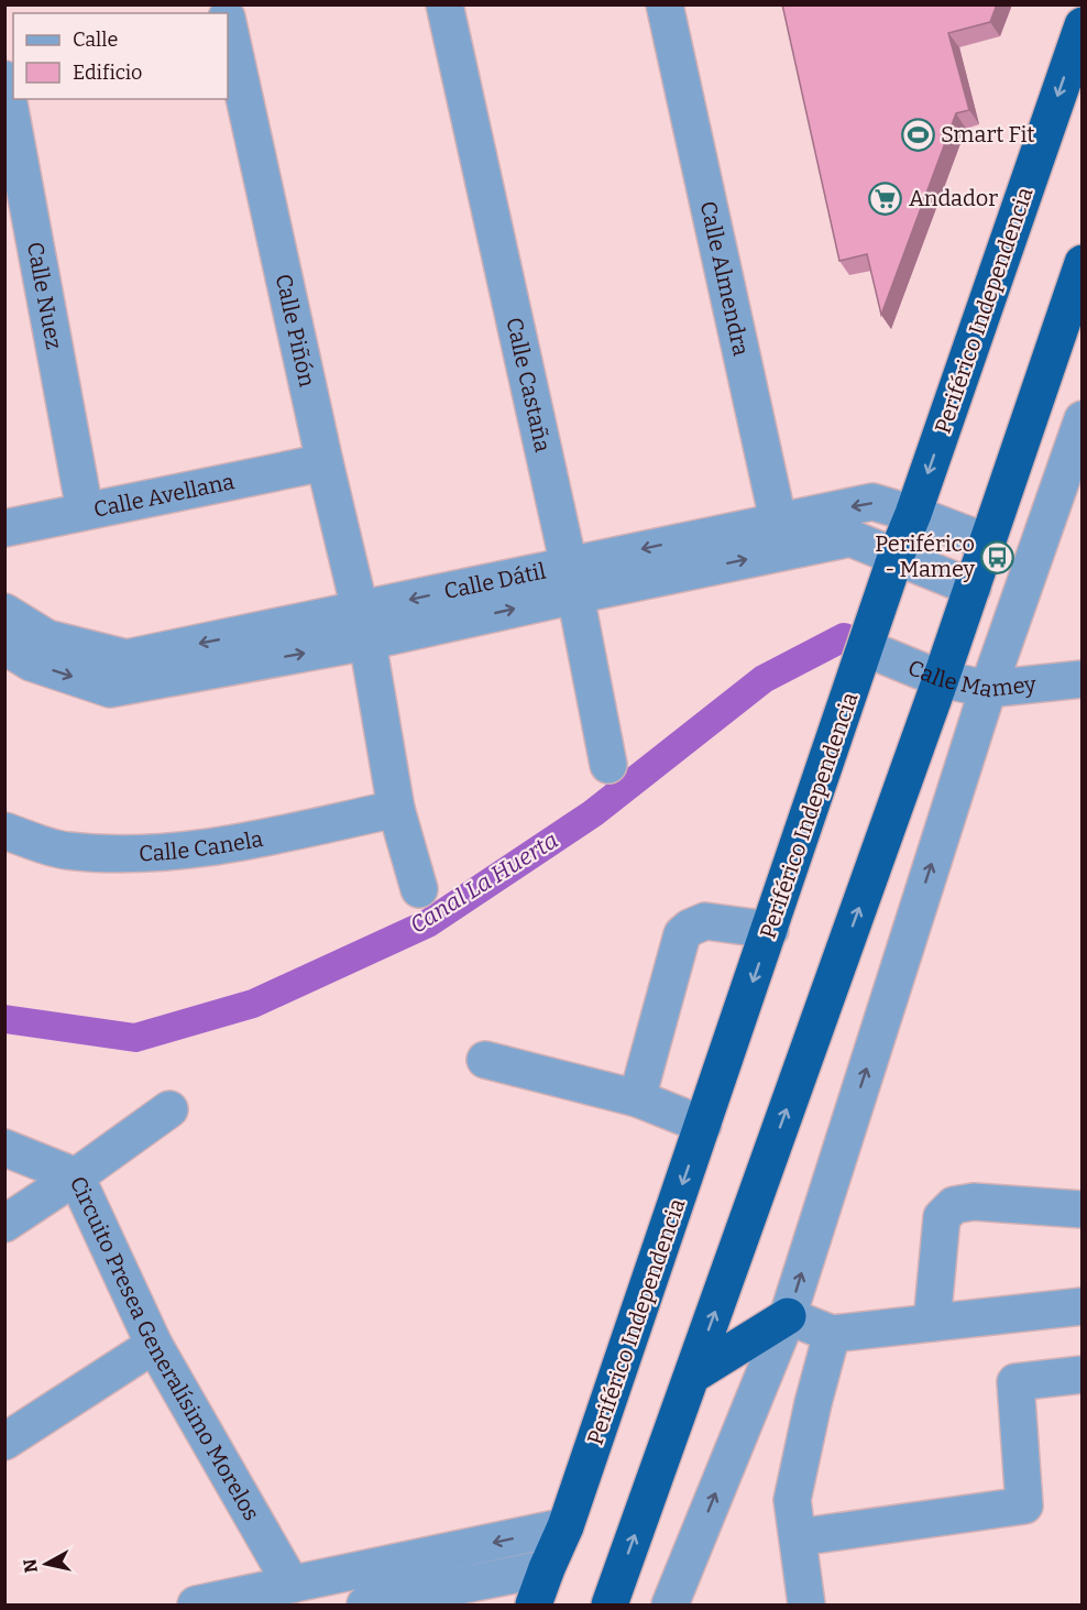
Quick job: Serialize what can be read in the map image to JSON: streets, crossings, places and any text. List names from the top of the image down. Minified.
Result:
{"streets":{"highway":["Periférico Independencia"],"street":["Calle Almendra","Calle Nuez","Calle Piñón","Calle Castaña","Calle Avellana","Calle Dátil","Calle Mamey","Calle Canela","Circuito Presea Generalísimo Morelos"]},"crossings":[["Calle Almendra","Calle Dátil"],["Calle Nuez","Calle Avellana"],["Periférico Independencia","Calle Dátil"],["Periférico Independencia","Calle Mamey"],["Calle Piñón","Calle Avellana"],["Calle Piñón","Calle Dátil"],["Calle Castaña","Calle Dátil"]],"water":["Canal La Huerta"],"places":{"sports":["Smart Fit"],"supermarket":["Andador"],"bus stop":["Periférico - Mamey"]},"legend":["Calle","Edificio"],"north":"left"}
